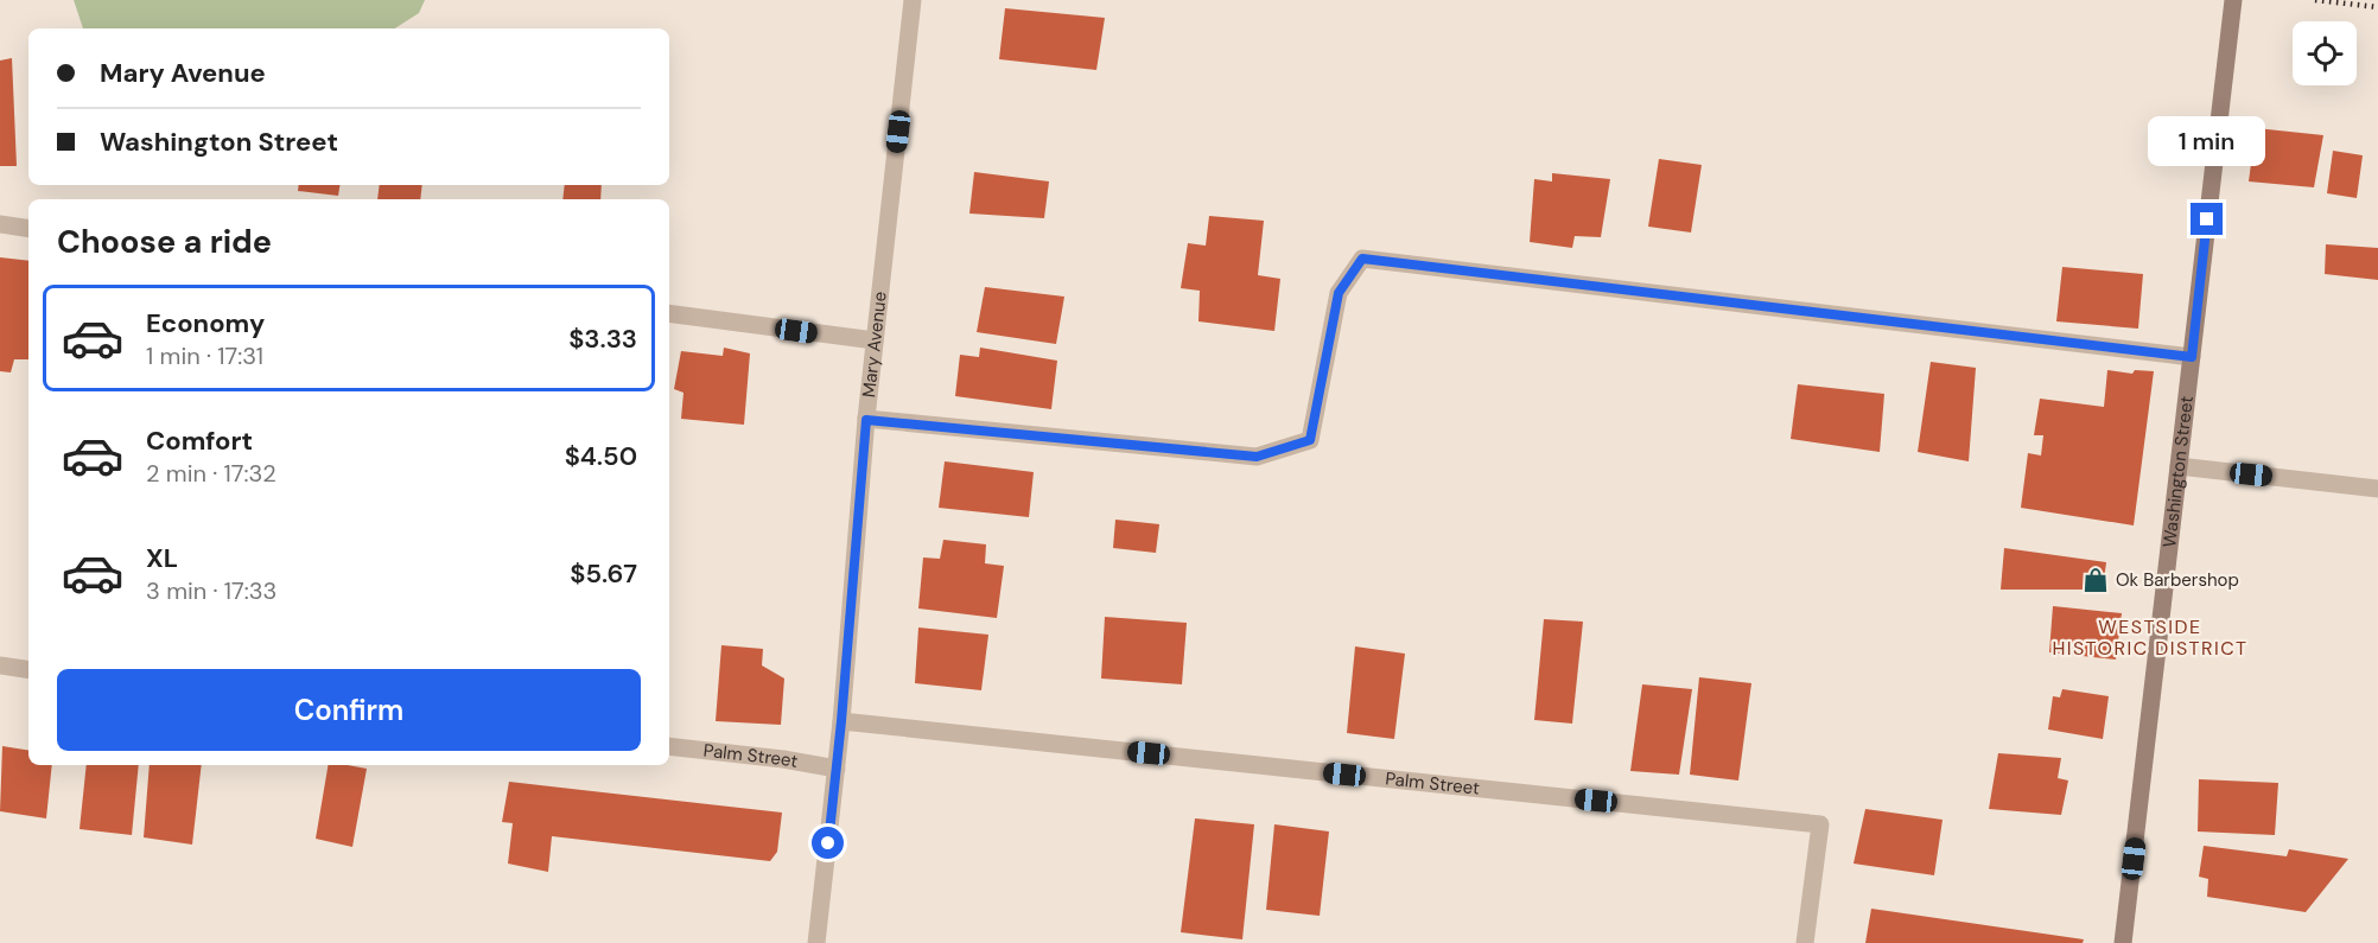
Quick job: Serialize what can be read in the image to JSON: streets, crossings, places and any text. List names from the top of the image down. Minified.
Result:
{"streets":{"street":["Mary Avenue","Washington Street","Palm Street"]},"crossings":[["Mary Avenue","Palm Street"]],"districts":["WESTSIDE HISTORIC DISTRICT"],"places":{"shop":["Ok Barbershop"]},"page":{"banner":["Mary Avenue","Washington Street"],"bubble":"1 min","heading":"Choose a ride","list":[{"name":"Economy","note":"1 min · 17:31","value":"$3.33"},{"name":"Comfort","note":"2 min · 17:32","value":"$4.50"},{"name":"XL","note":"3 min · 17:33","value":"$5.67"}],"buttons":"Confirm"}}
